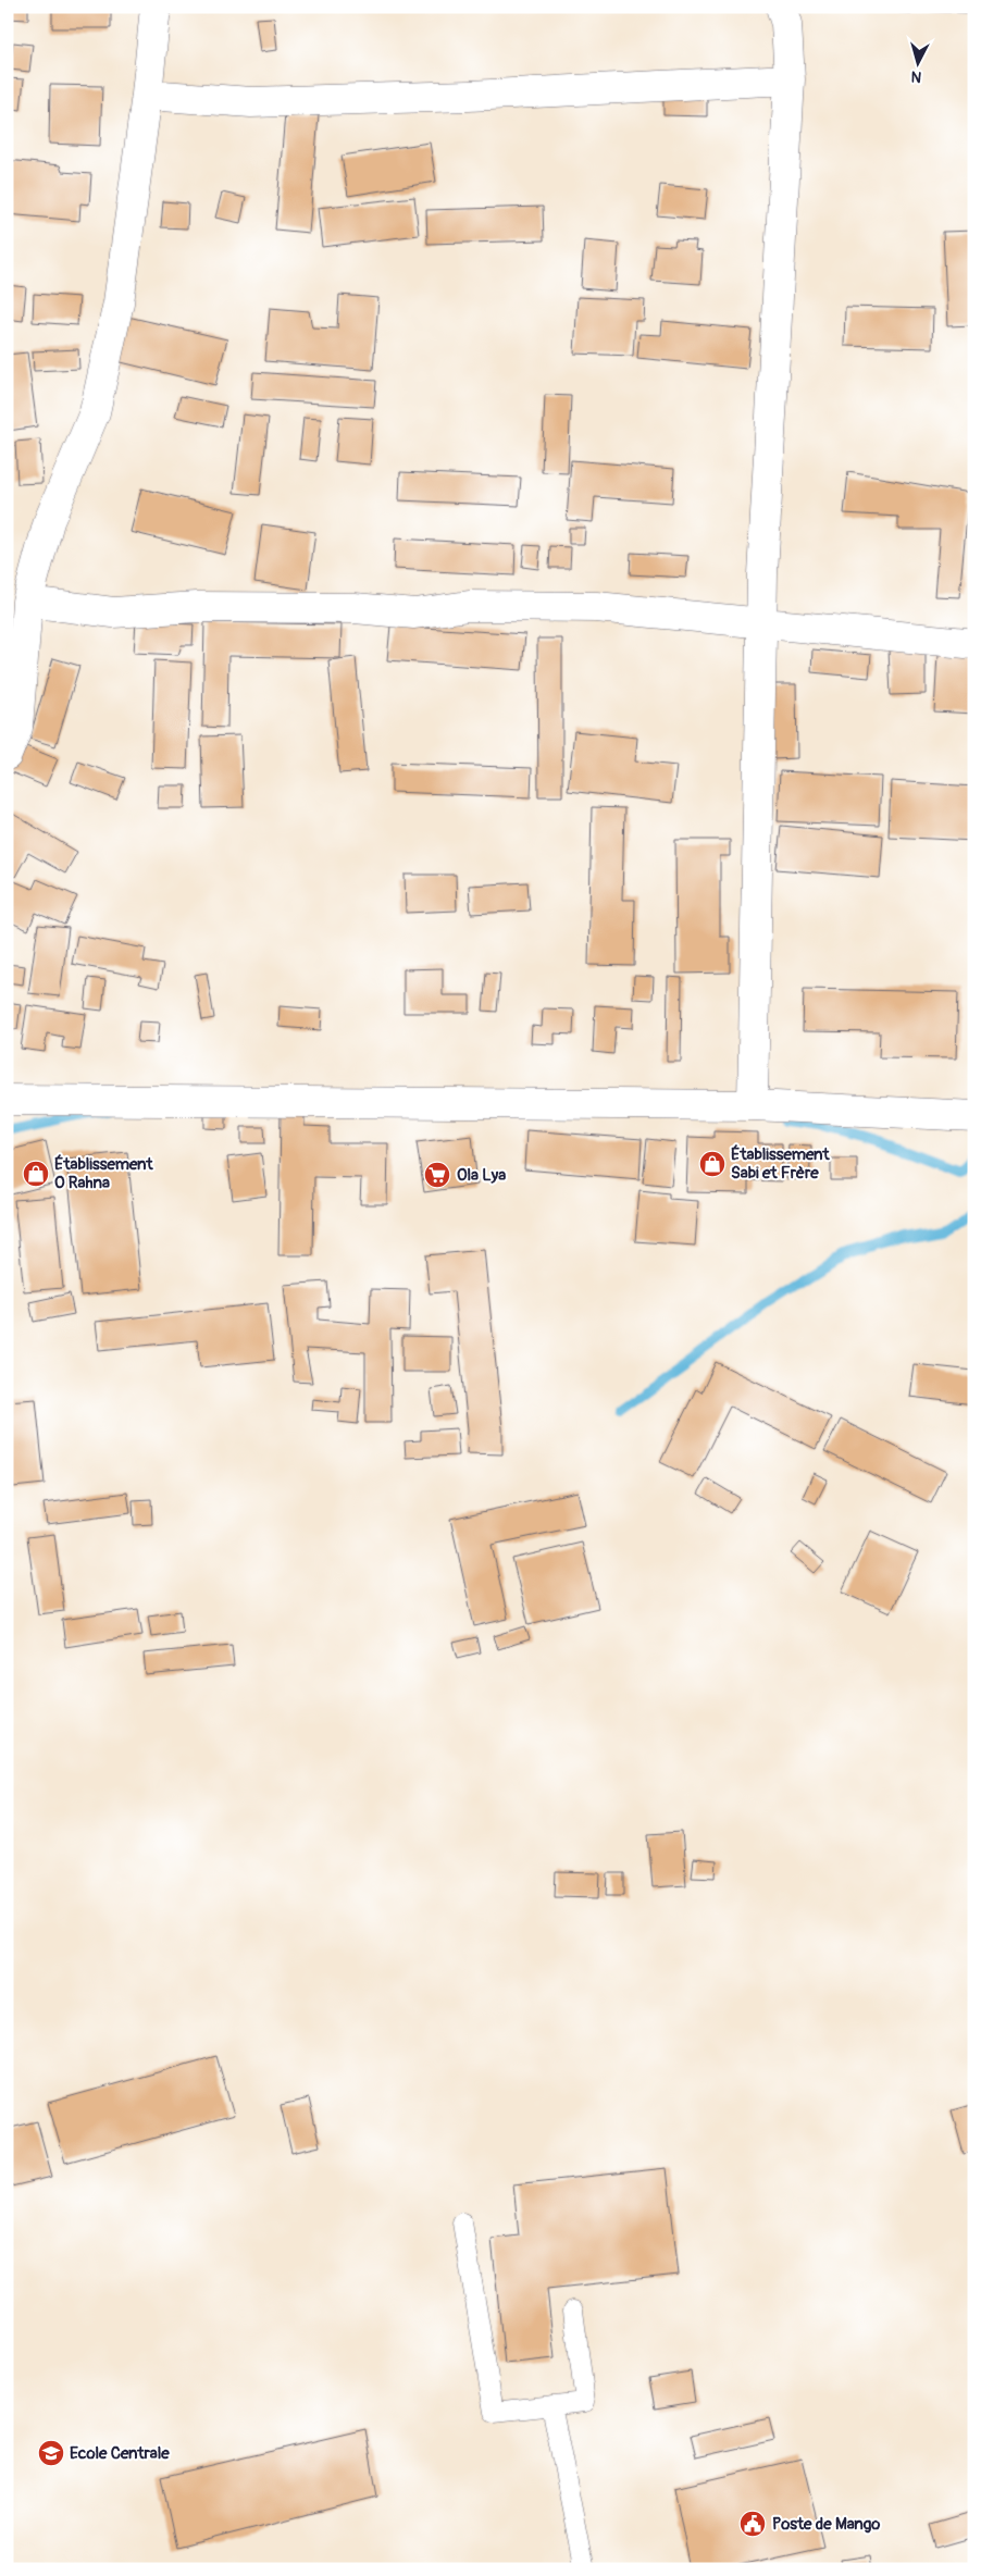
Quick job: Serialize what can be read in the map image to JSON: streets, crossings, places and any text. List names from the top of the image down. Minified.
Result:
{"places":{"shop":["Établissement Sabi et Frère","Établissement O Rahna"],"supermarket":["Ola Lya"],"school or university":["Ecole Centrale"],"public building":["Poste de Mango"]},"north":"bottom"}
